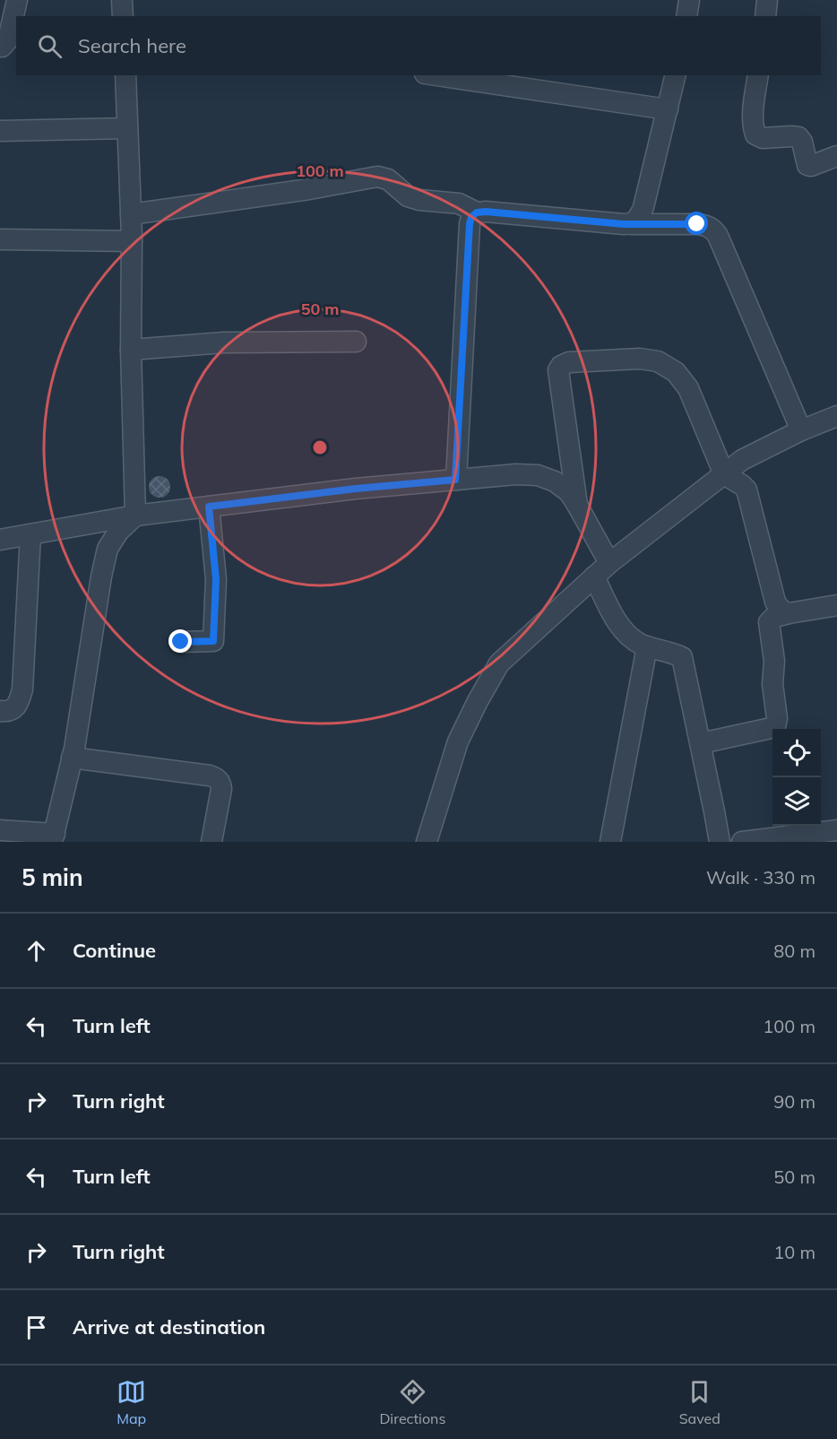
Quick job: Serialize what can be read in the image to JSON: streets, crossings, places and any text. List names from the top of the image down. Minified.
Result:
{"page":{"search":"Search here","heading":["5 min","Walk · 330 m"],"list":[["Continue","80 m"],["Turn left","100 m"],["Turn right","90 m"],["Turn left","50 m"],["Turn right","10 m"],"Arrive at destination"],"nav":["Map","Directions","Saved"]},"rings":["100 m","50 m"]}
